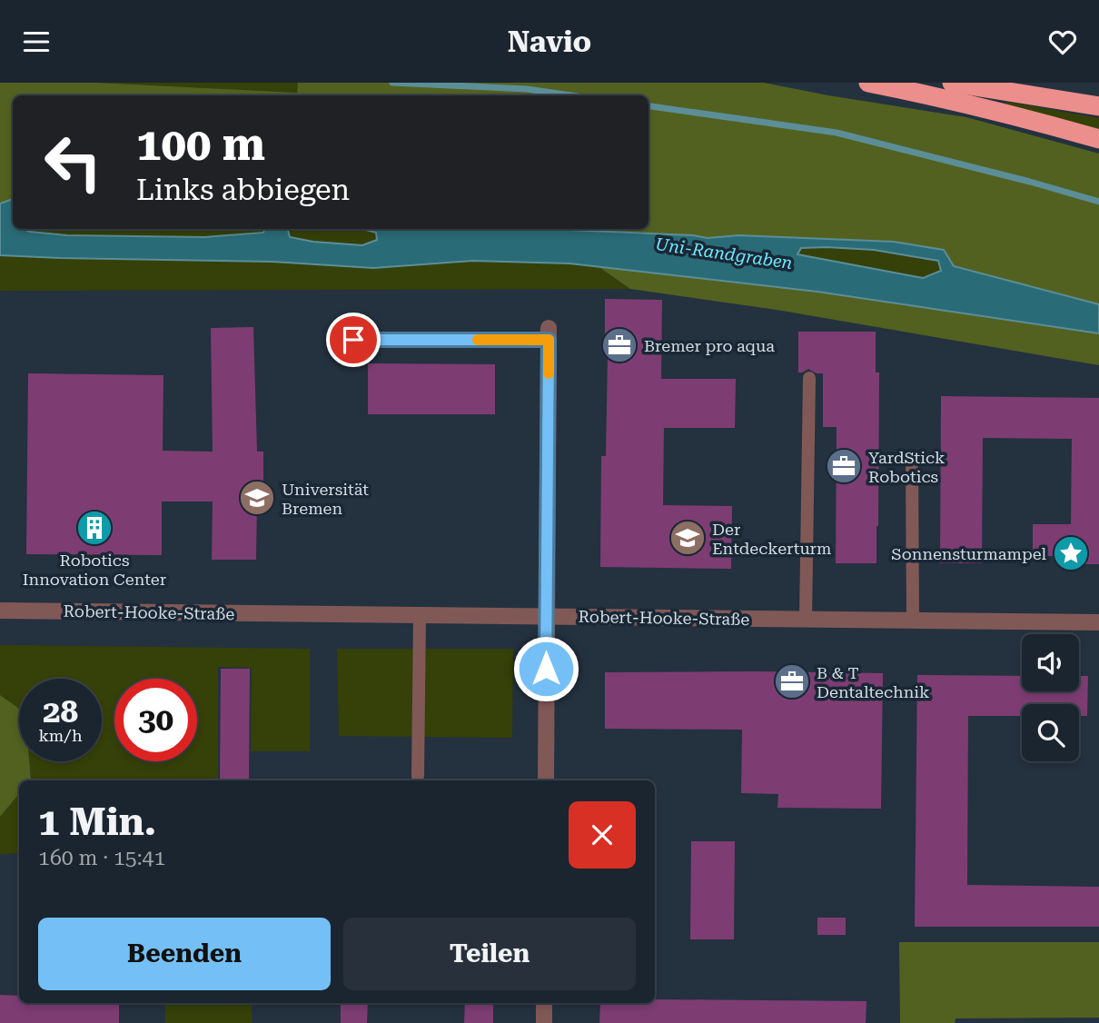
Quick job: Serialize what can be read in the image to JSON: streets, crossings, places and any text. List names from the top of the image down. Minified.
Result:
{"streets":{"street":["Robert-Hooke-Straße"]},"water":["Uni-Randgraben"],"places":{"office":["Bremer pro aqua","YardStick Robotics","B & T Dentaltechnik"],"school or university":["Universität Bremen","Der Entdeckerturm"],"building":["Robotics Innovation Center"],"place":["Sonnensturmampel"]},"page":{"header":"Navio","turn":["100 m","Links abbiegen"],"speed":"28 km/h","limit":"30","heading":["1 Min.","160 m · 15:41"],"buttons":["Beenden","Teilen"]}}
